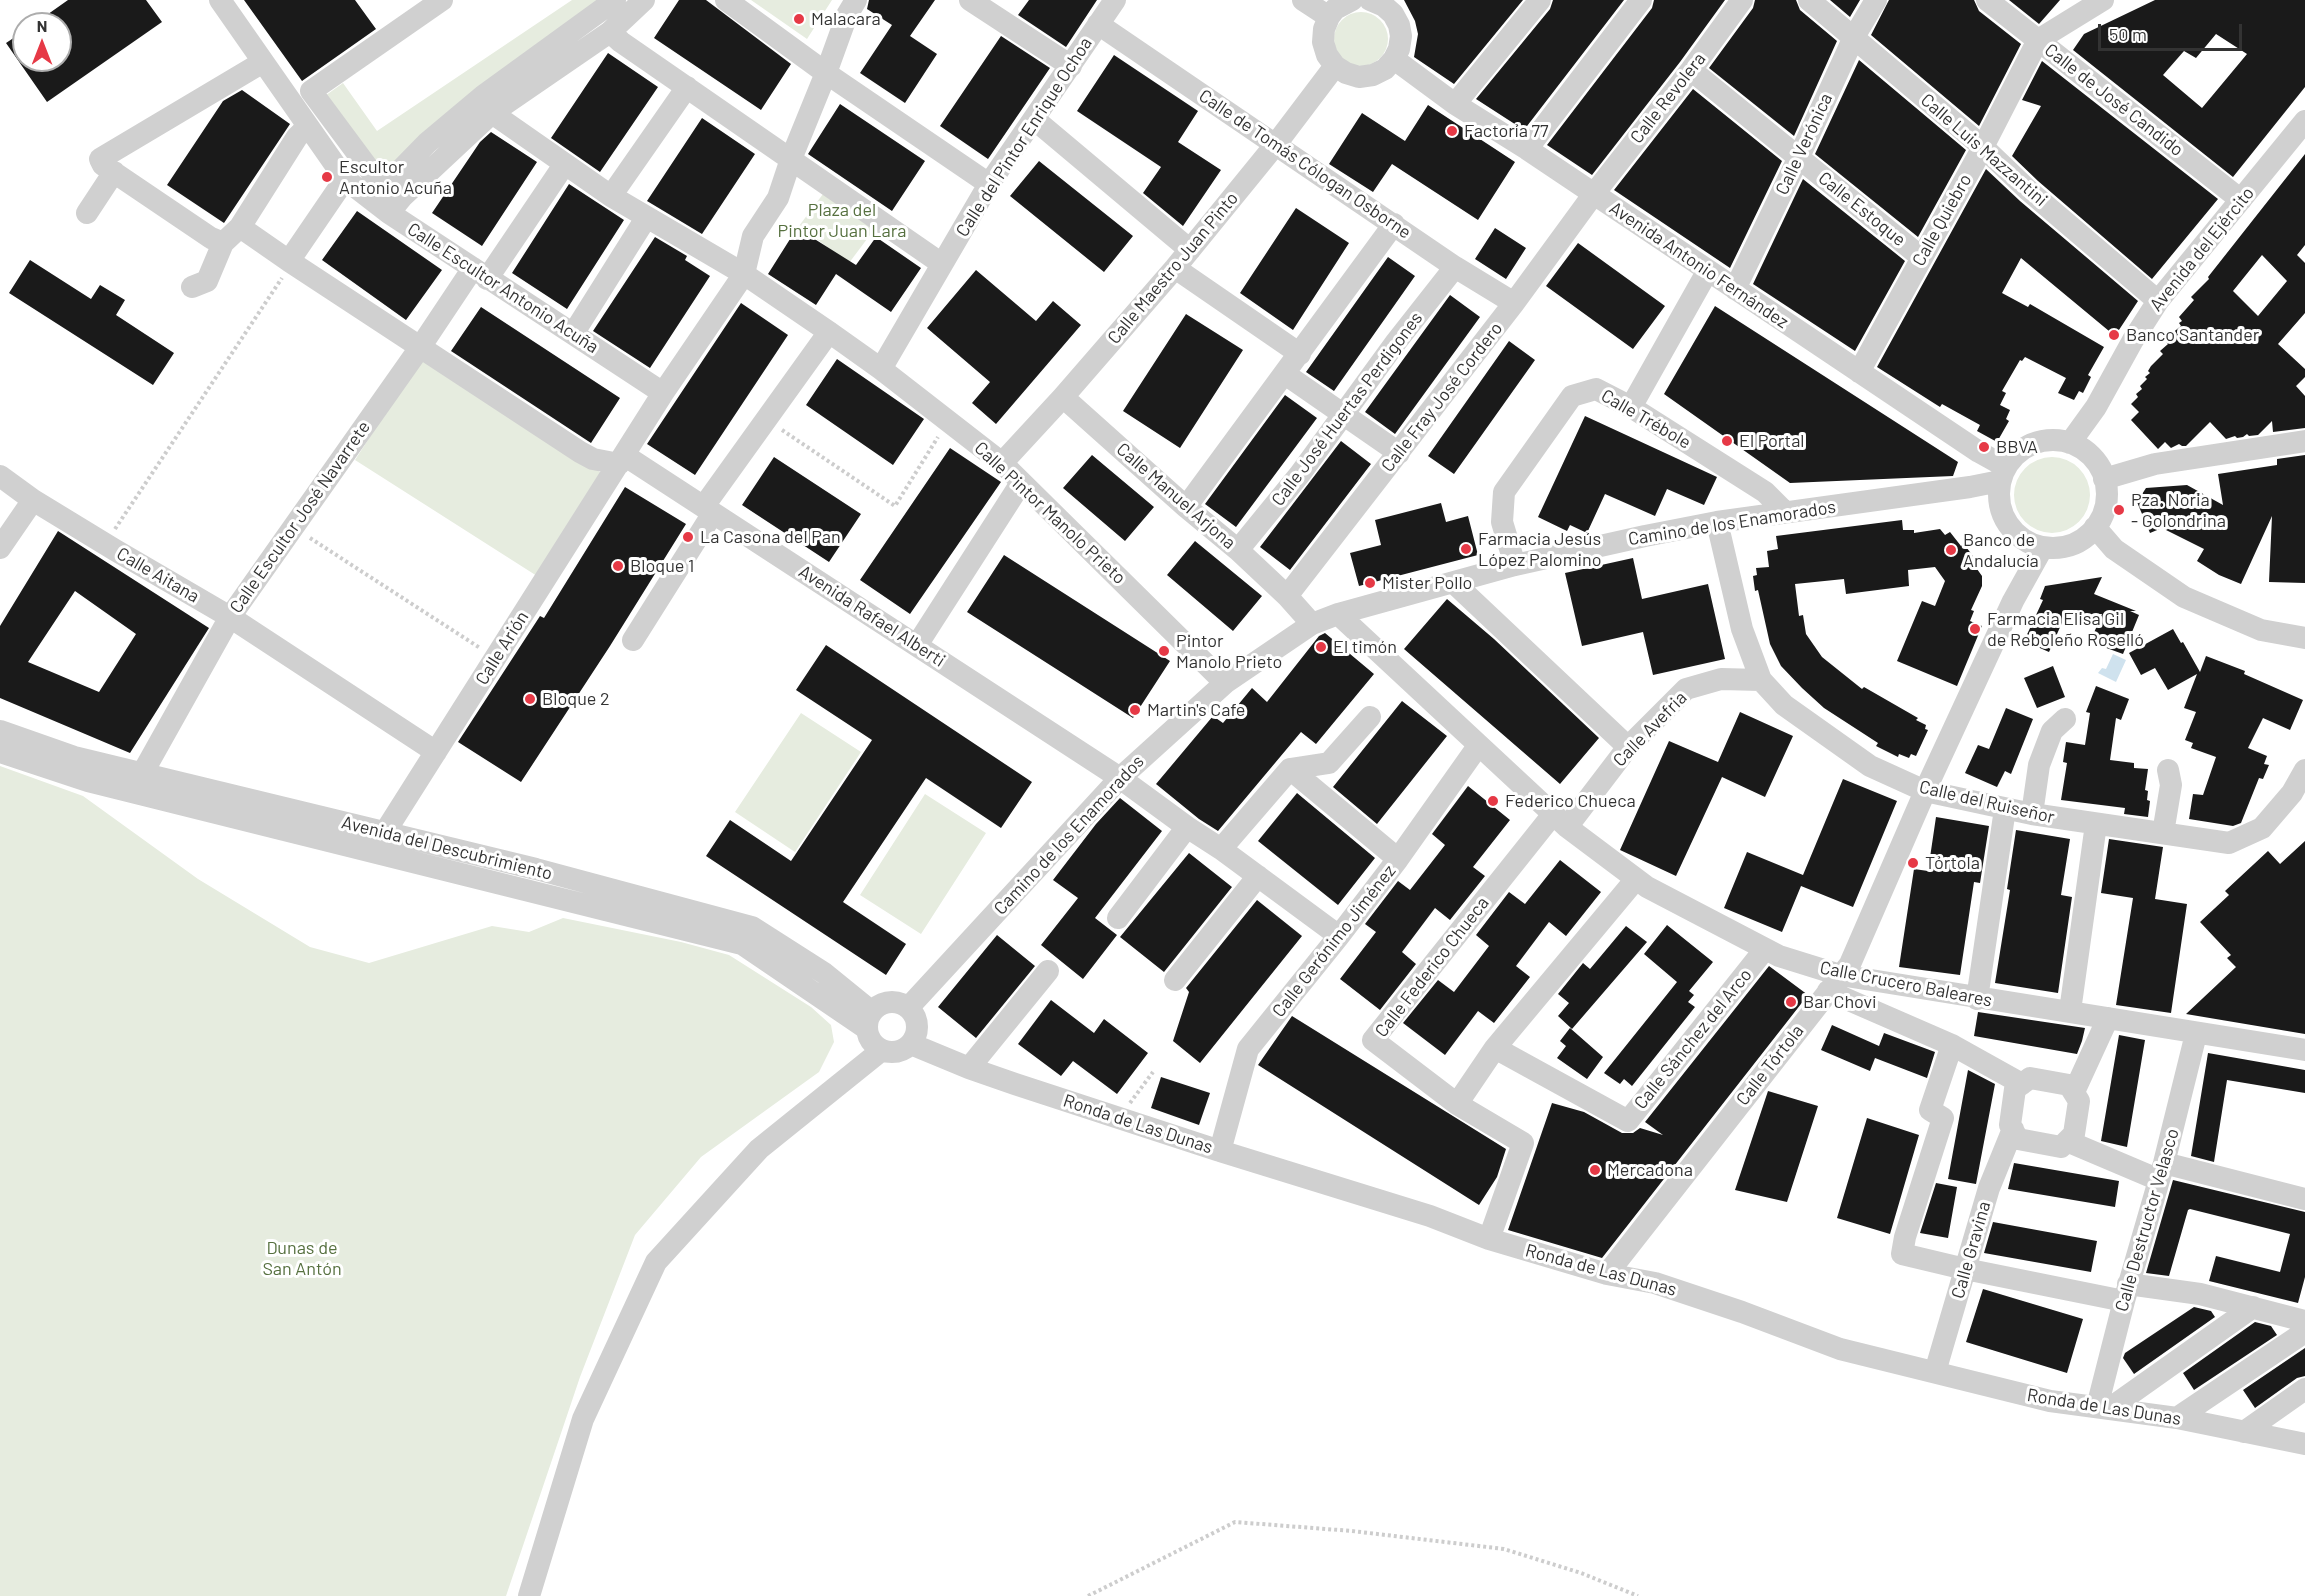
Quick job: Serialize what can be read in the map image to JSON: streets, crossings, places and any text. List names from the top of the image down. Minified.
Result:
{"streets":{"street":["Calle Revolera","Calle de José Candido","Calle del Pintor Enrique Ochoa","Calle Verónica","Calle Luis Mazzantini","Calle de Tomás Cólogan Osborne","Calle Estoque","Calle Quiebro","Avenida del Ejército","Avenida Antonio Fernández","Calle Maestro Juan Pinto","Calle Escultor Antonio Acuña","Calle Fray José Cordero","Calle José Huertas Perdigones","Calle Trébole","Calle Manuel Arjona","Calle Pintor Manolo Prieto","Calle Escultor José Navarrete","Camino de los Enamorados","Calle Aitana","Avenida Rafael Alberti","Calle Arión","Calle Avefria","Calle del Ruiseñor","Avenida del Descubrimiento","Calle Gerónimo Jiménez","Calle Federico Chueca","Calle Crucero Baleares","Calle Sánchez del Arco","Calle Tórtola","Ronda de Las Dunas","Calle Destructor Velasco","Calle Gravina"]},"crossings":[["Calle Revolera","Calle Estoque"],["Calle Revolera","Avenida Antonio Fernández"],["Calle Revolera","Calle Fray José Cordero"],["Calle de José Candido","Calle Quiebro"],["Calle de José Candido","Avenida del Ejército"],["Calle del Pintor Enrique Ochoa","Calle de Tomás Cólogan Osborne"],["Calle del Pintor Enrique Ochoa","Calle Pintor Manolo Prieto"],["Calle Verónica","Calle Luis Mazzantini"],["Calle Verónica","Calle Estoque"],["Calle Verónica","Avenida Antonio Fernández"],["Calle Luis Mazzantini","Calle Quiebro"],["Calle Luis Mazzantini","Avenida del Ejército"],["Calle de Tomás Cólogan Osborne","Calle Maestro Juan Pinto"],["Calle de Tomás Cólogan Osborne","Calle Fray José Cordero"],["Calle de Tomás Cólogan Osborne","Calle José Huertas Perdigones"],["Calle Estoque","Calle Quiebro"],["Calle Quiebro","Avenida Antonio Fernández"],["Avenida del Ejército","Avenida Antonio Fernández"],["Avenida del Ejército","Camino de los Enamorados"],["Avenida del Ejército","Calle Tórtola"],["Avenida Antonio Fernández","Calle Fray José Cordero"],["Avenida Antonio Fernández","Camino de los Enamorados"],["Avenida Antonio Fernández","Calle Tórtola"],["Calle Maestro Juan Pinto","Calle Manuel Arjona"],["Calle Maestro Juan Pinto","Calle Pintor Manolo Prieto"],["Calle Escultor Antonio Acuña","Calle Escultor José Navarrete"],["Calle Escultor Antonio Acuña","Calle Arión"],["Calle Fray José Cordero","Calle Manuel Arjona"],["Calle José Huertas Perdigones","Calle Manuel Arjona"],["Calle Trébole","Camino de los Enamorados"],["Calle Manuel Arjona","Camino de los Enamorados"],["Calle Pintor Manolo Prieto","Calle Escultor José Navarrete"],["Calle Pintor Manolo Prieto","Camino de los Enamorados"],["Calle Pintor Manolo Prieto","Calle Arión"],["Calle Escultor José Navarrete","Calle Aitana"],["Calle Escultor José Navarrete","Avenida Rafael Alberti"],["Calle Escultor José Navarrete","Avenida del Descubrimiento"],["Camino de los Enamorados","Avenida Rafael Alberti"],["Camino de los Enamorados","Calle del Ruiseñor"],["Camino de los Enamorados","Avenida del Descubrimiento"],["Camino de los Enamorados","Calle Crucero Baleares"],["Camino de los Enamorados","Calle Tórtola"],["Camino de los Enamorados","Ronda de Las Dunas"],["Calle Aitana","Calle Arión"],["Avenida Rafael Alberti","Calle Arión"],["Avenida Rafael Alberti","Calle Gerónimo Jiménez"],["Calle Arión","Avenida del Descubrimiento"],["Calle Avefria","Calle del Ruiseñor"],["Calle Avefria","Calle Federico Chueca"],["Calle Avefria","Calle Crucero Baleares"],["Calle del Ruiseñor","Calle Tórtola"],["Avenida del Descubrimiento","Ronda de Las Dunas"],["Calle Gerónimo Jiménez","Calle Crucero Baleares"],["Calle Gerónimo Jiménez","Ronda de Las Dunas"],["Calle Federico Chueca","Calle Crucero Baleares"],["Calle Federico Chueca","Ronda de Las Dunas"],["Calle Crucero Baleares","Calle Sánchez del Arco"],["Calle Crucero Baleares","Calle Tórtola"],["Calle Crucero Baleares","Calle Destructor Velasco"],["Calle Tórtola","Ronda de Las Dunas"],["Ronda de Las Dunas","Calle Destructor Velasco"],["Ronda de Las Dunas","Calle Gravina"]],"parks":["Plaza del Pintor Juan Lara","Dunas de San Antón"],"places":["Malacara","Factoría 77","Escultor Antonio Acuña","Banco Santander","El Portal","BBVA","Pza. Noria - Golondrina","La Casona del Pan","Farmacia Jesús López Palomino","Banco de Andalucía","Bloque 1","Mister Pollo","Farmacia Elisa Gil de Reboleño Roselló","El timón","Pintor Manolo Prieto","Bloque 2","Martin's Cafe","Federico Chueca","Tórtola","Bar Chovi","Mercadona"],"scale_bar":"50 m","north":"top"}
